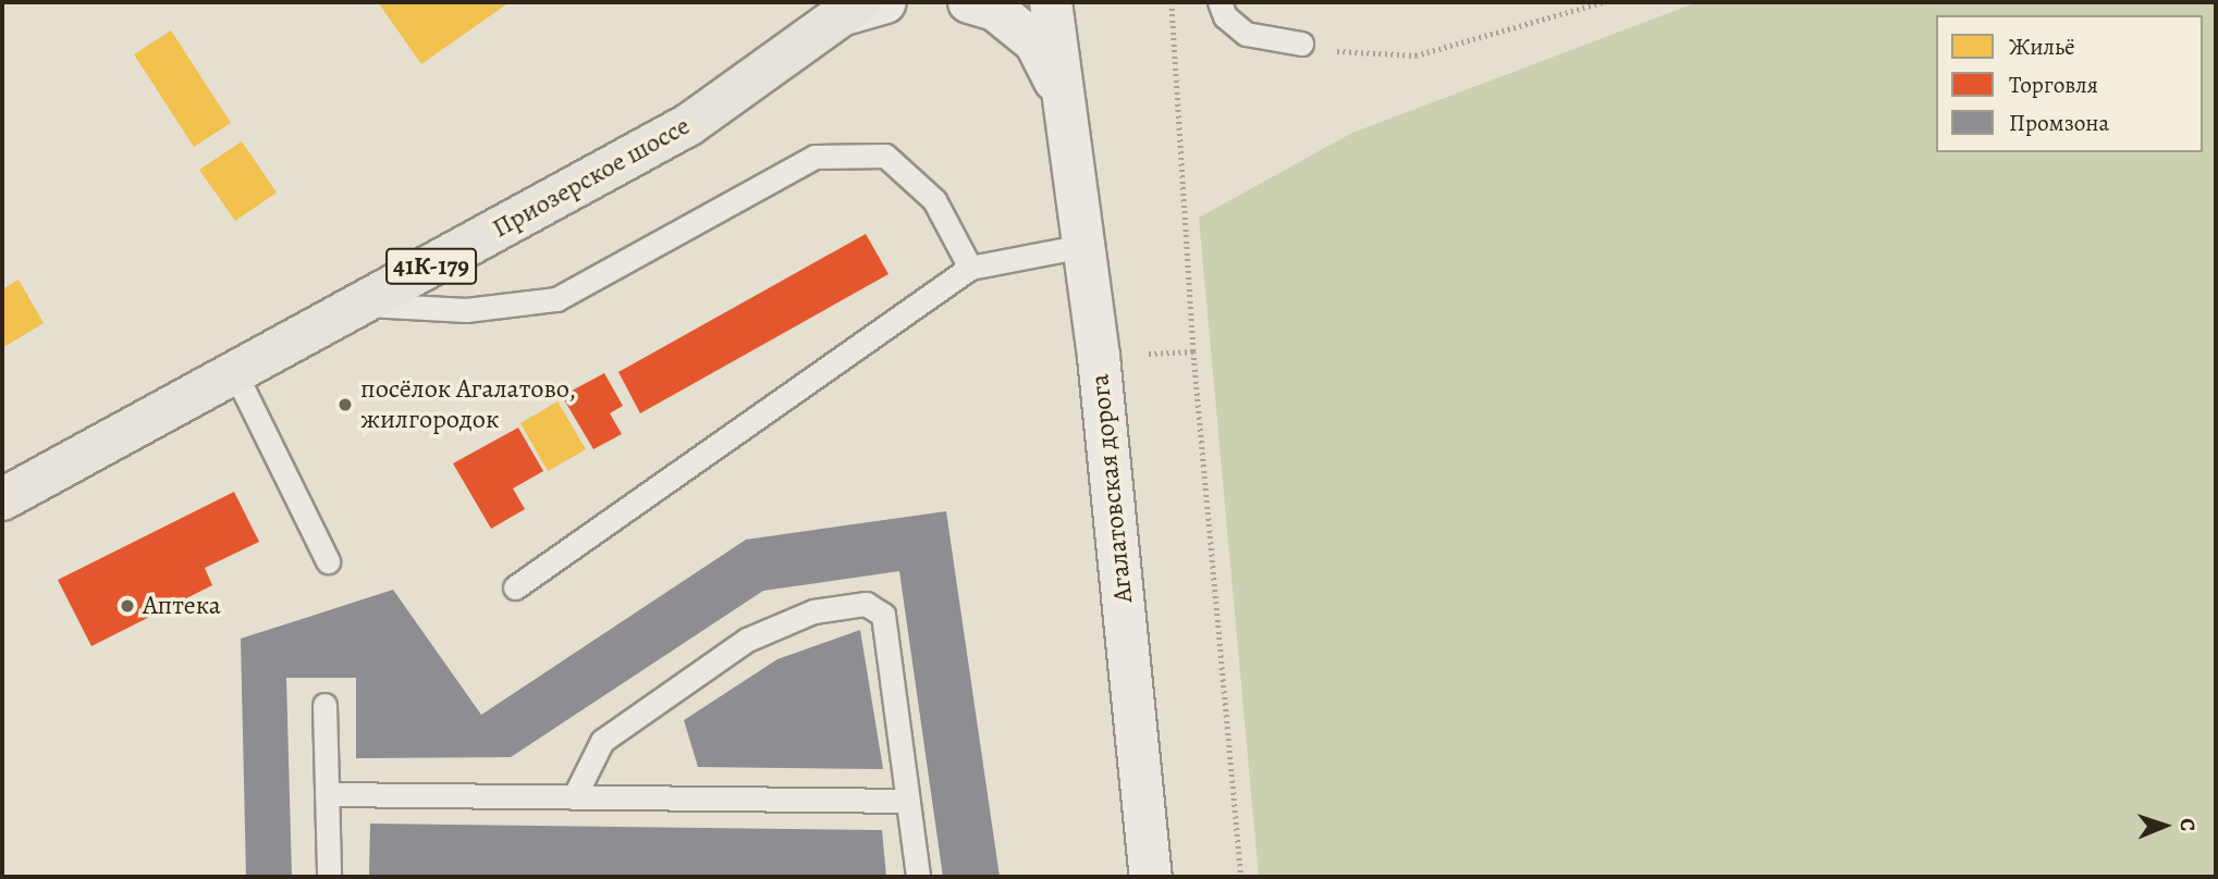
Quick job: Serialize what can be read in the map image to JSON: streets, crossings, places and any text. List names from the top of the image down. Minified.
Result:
{"streets":{"main road":["Приозерское шоссе","41К-179","Агалатовская дорога"]},"places":["посёлок Агалатово, жилгородок","Аптека"],"legend":["Жильё","Торговля","Промзона"],"north":"right"}
